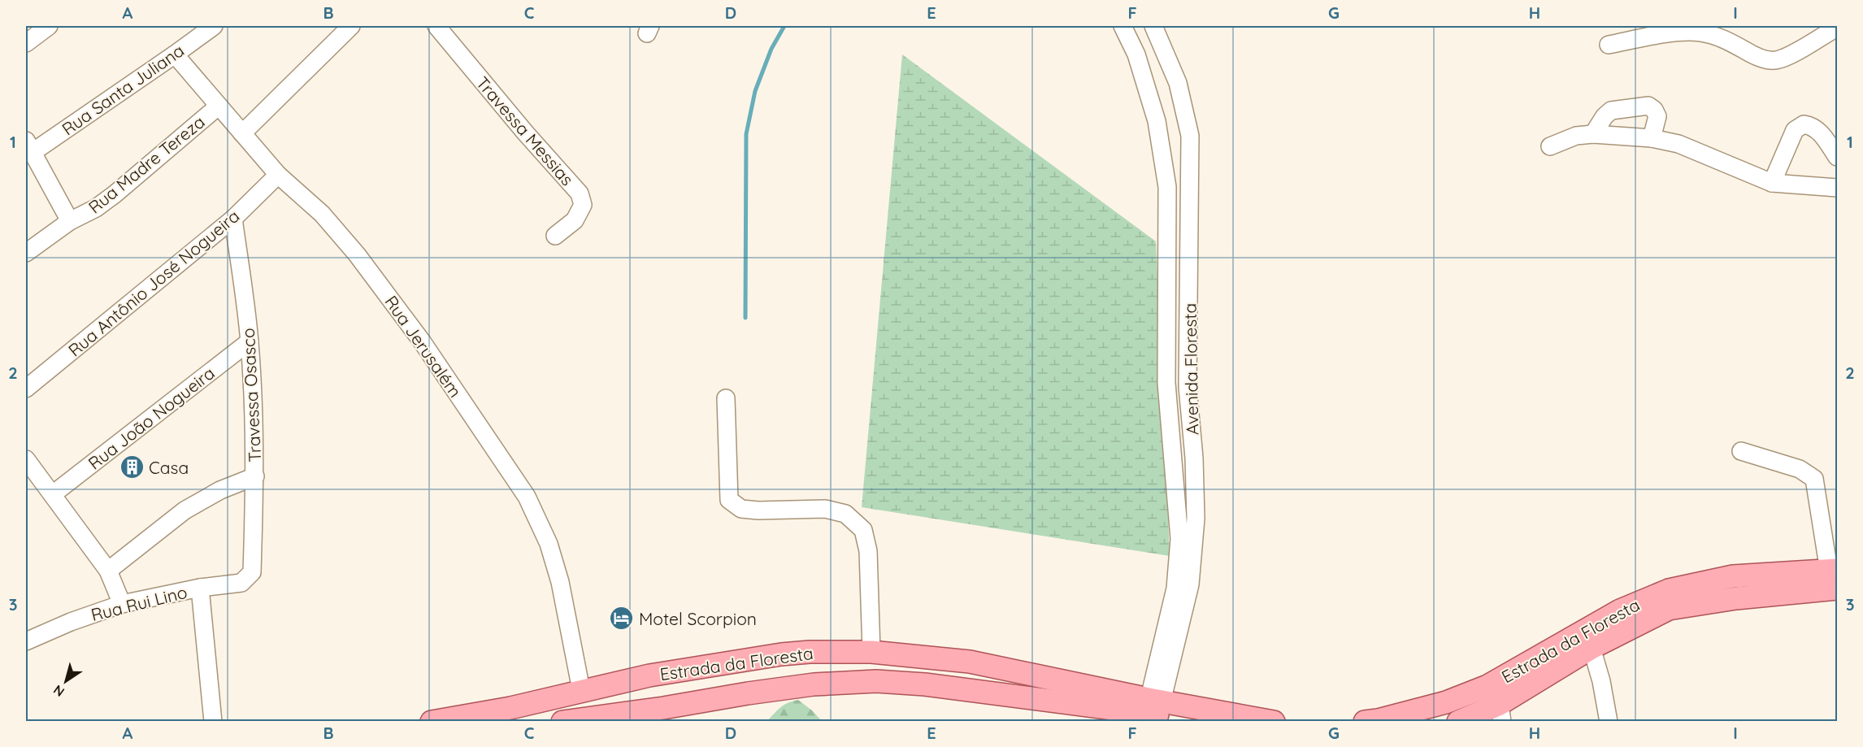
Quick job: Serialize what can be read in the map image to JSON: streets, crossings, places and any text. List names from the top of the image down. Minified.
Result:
{"streets":{"main road":["Estrada da Floresta"],"street":["Rua Santa Juliana","Travessa Messias","Rua Madre Tereza","Rua Antônio José Nogueira","Rua Jerusalém","Avenida Floresta","Travessa Osasco","Rua João Nogueira","Rua Rui Lino"]},"crossings":[["Rua Santa Juliana","Rua Jerusalém"],["Rua Madre Tereza","Rua Jerusalém"],["Rua Antônio José Nogueira","Rua Jerusalém"],["Rua Antônio José Nogueira","Travessa Osasco"],["Rua Jerusalém","Estrada da Floresta"],["Avenida Floresta","Estrada da Floresta"],["Travessa Osasco","Rua João Nogueira"],["Travessa Osasco","Rua Rui Lino"]],"places":{"building":["Casa"],"hotel":["Motel Scorpion"]},"north":"bottom left","grid":{"columns":["A","B","C","D","E","F","G","H","I"],"rows":["1","2","3"]}}
